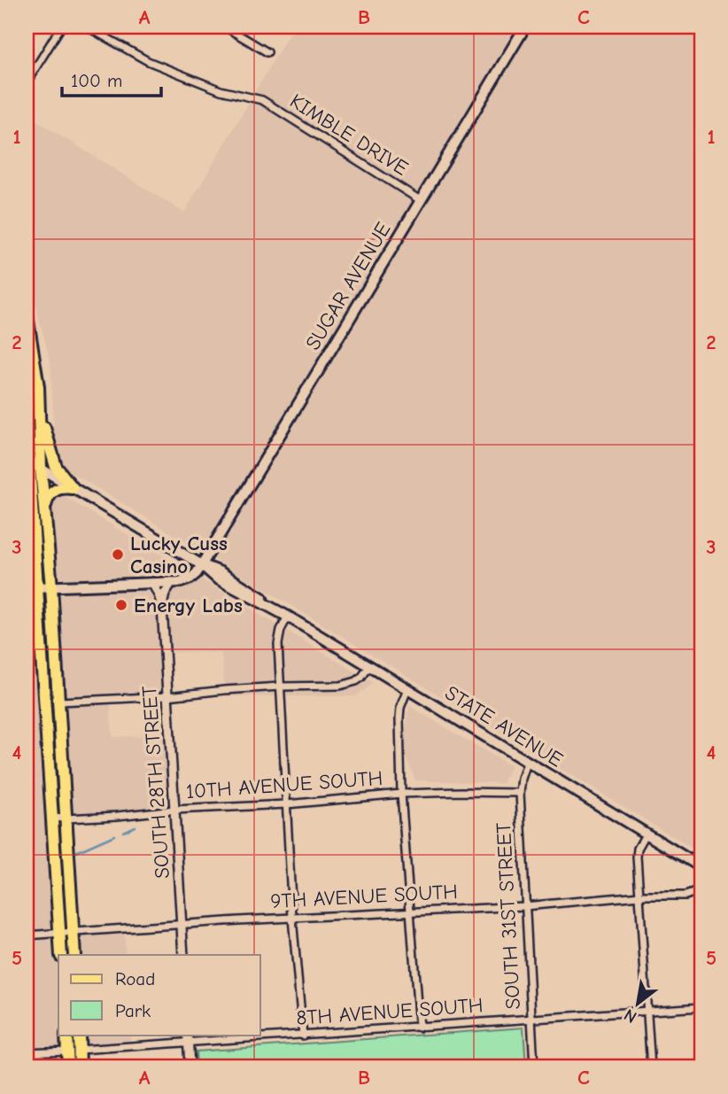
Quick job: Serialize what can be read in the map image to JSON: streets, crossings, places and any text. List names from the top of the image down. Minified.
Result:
{"streets":{"main road":["SUGAR AVENUE","STATE AVENUE"],"street":["KIMBLE DRIVE","SOUTH 28TH STREET","10TH AVENUE SOUTH","9TH AVENUE SOUTH","SOUTH 31ST STREET","8TH AVENUE SOUTH"]},"crossings":[["KIMBLE DRIVE","SUGAR AVENUE"],["SUGAR AVENUE","STATE AVENUE"],["STATE AVENUE","SOUTH 31ST STREET"],["SOUTH 28TH STREET","10TH AVENUE SOUTH"],["SOUTH 28TH STREET","9TH AVENUE SOUTH"],["10TH AVENUE SOUTH","SOUTH 31ST STREET"],["9TH AVENUE SOUTH","SOUTH 31ST STREET"],["SOUTH 31ST STREET","8TH AVENUE SOUTH"]],"places":["Lucky Cuss Casino","Energy Labs"],"legend":["Road","Park"],"scale_bar":"100 m","north":"bottom left","grid":{"columns":["A","B","C"],"rows":["1","2","3","4","5"]}}
